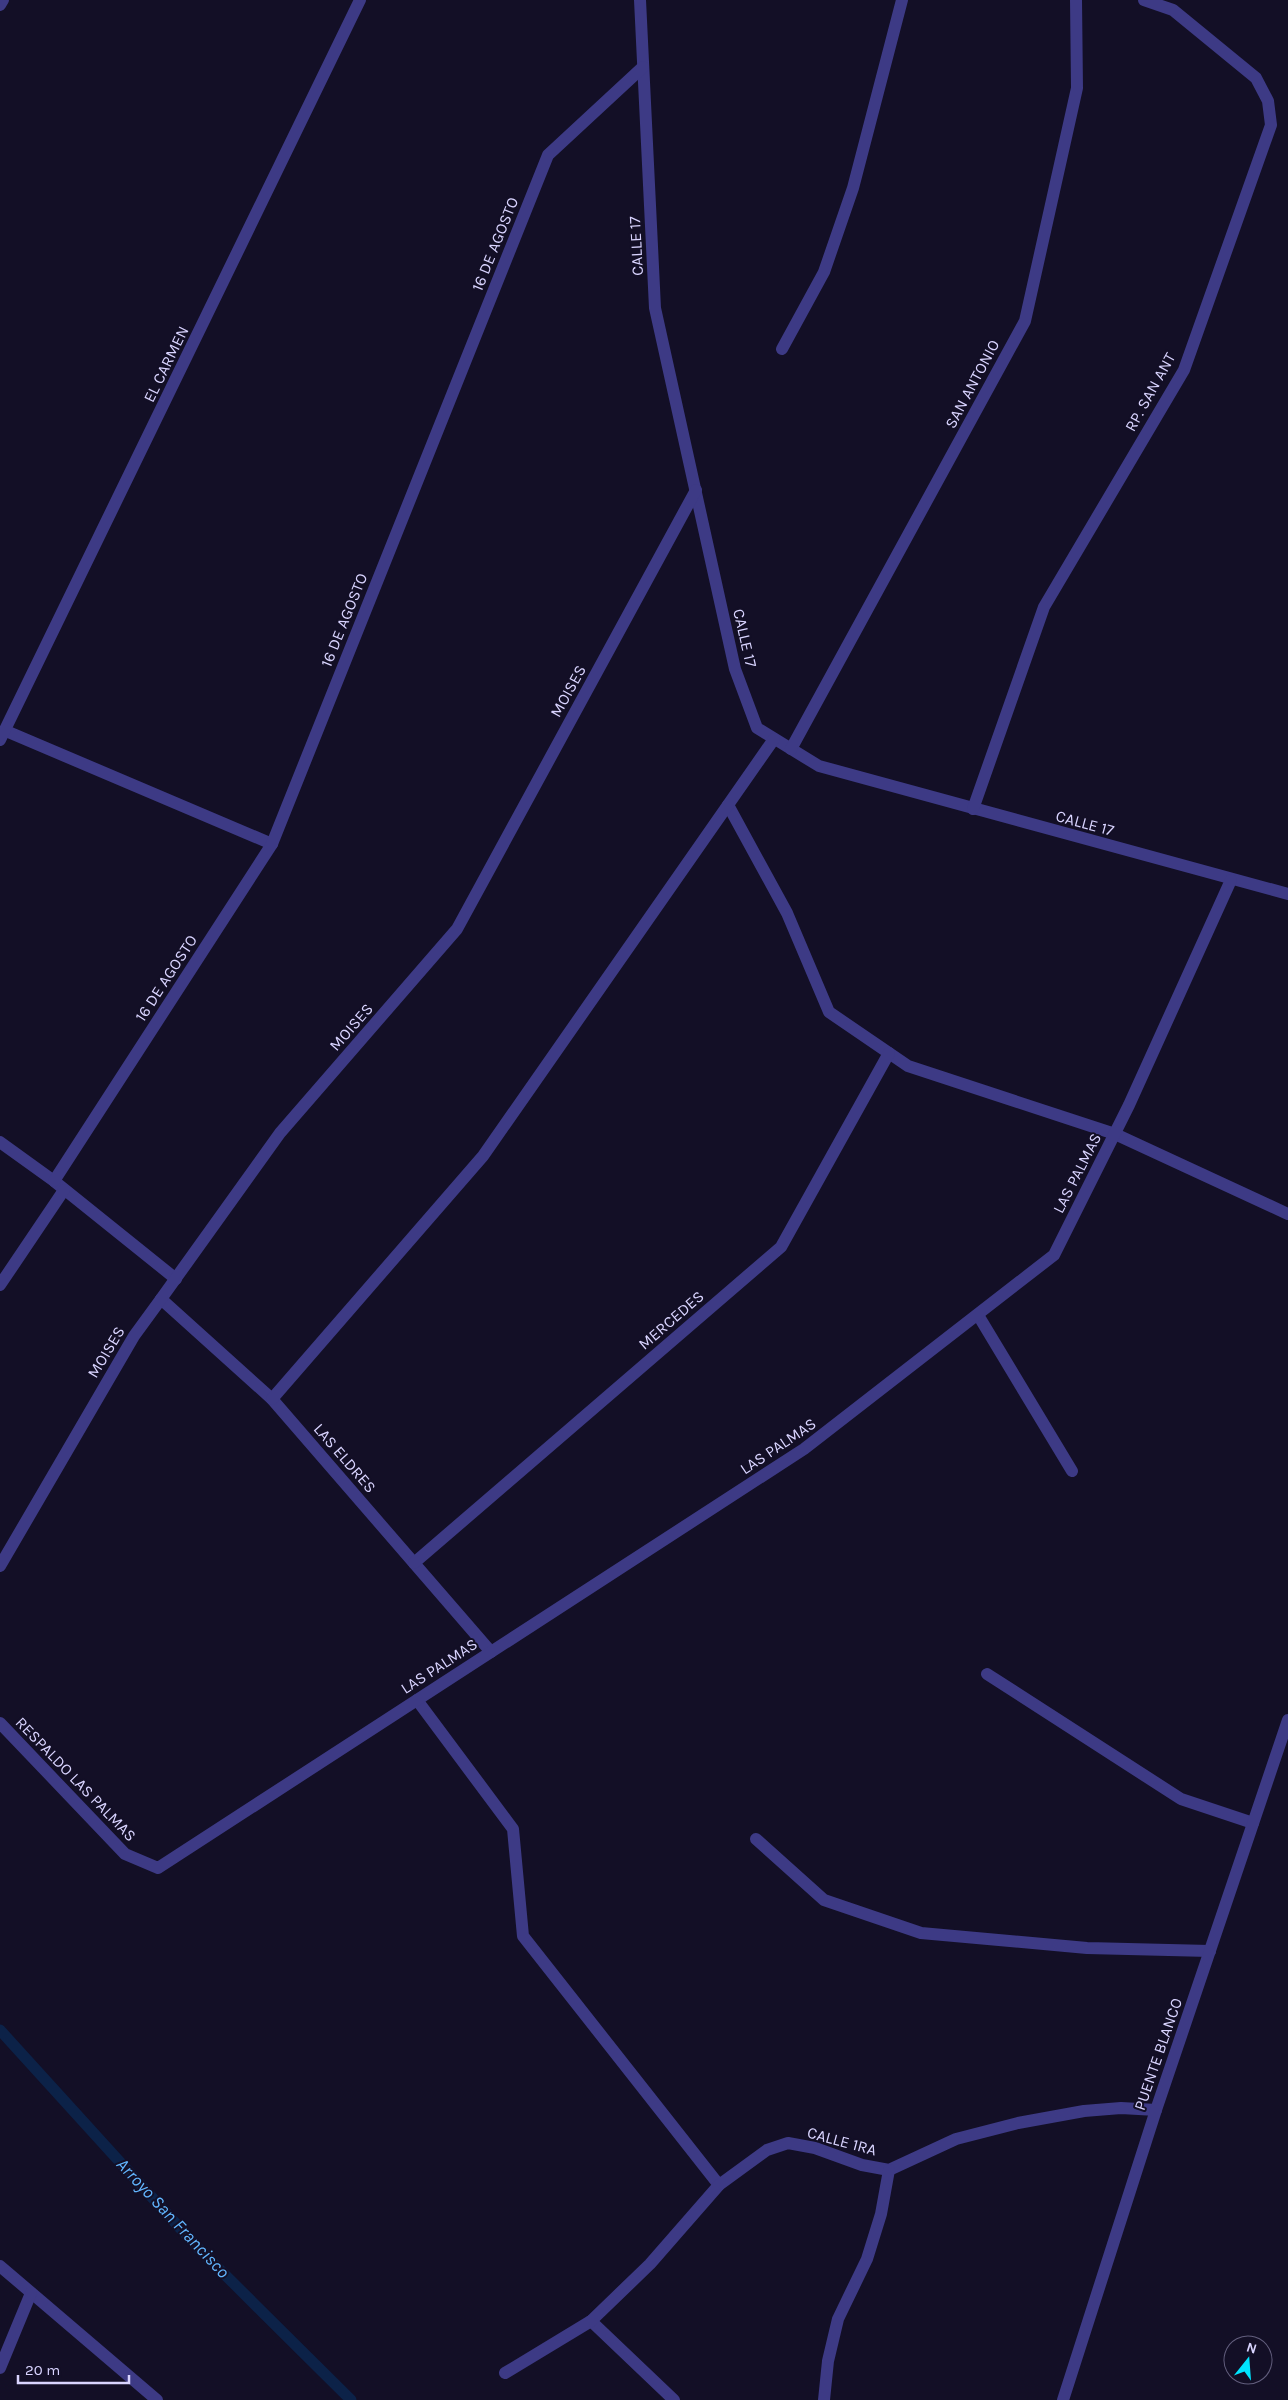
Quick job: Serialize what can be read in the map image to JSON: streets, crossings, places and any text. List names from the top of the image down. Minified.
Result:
{"streets":{"street":["16 DE AGOSTO","CALLE 17","EL CARMEN","SAN ANTONIO","RP. SAN ANT","MOISES","LAS PALMAS","MERCEDES","LAS ELDRES","RESPALDO LAS PALMAS","PUENTE BLANCO","CALLE 1RA"]},"crossings":[["16 DE AGOSTO","CALLE 17"],["CALLE 17","SAN ANTONIO"],["CALLE 17","RP. SAN ANT"],["CALLE 17","MOISES"],["CALLE 17","LAS PALMAS"],["MOISES","LAS ELDRES"],["LAS PALMAS","LAS ELDRES"],["LAS PALMAS","RESPALDO LAS PALMAS"],["MERCEDES","LAS ELDRES"],["PUENTE BLANCO","CALLE 1RA"]],"water":["Arroyo San Francisco"],"scale_bar":"20 m","north":"top"}
